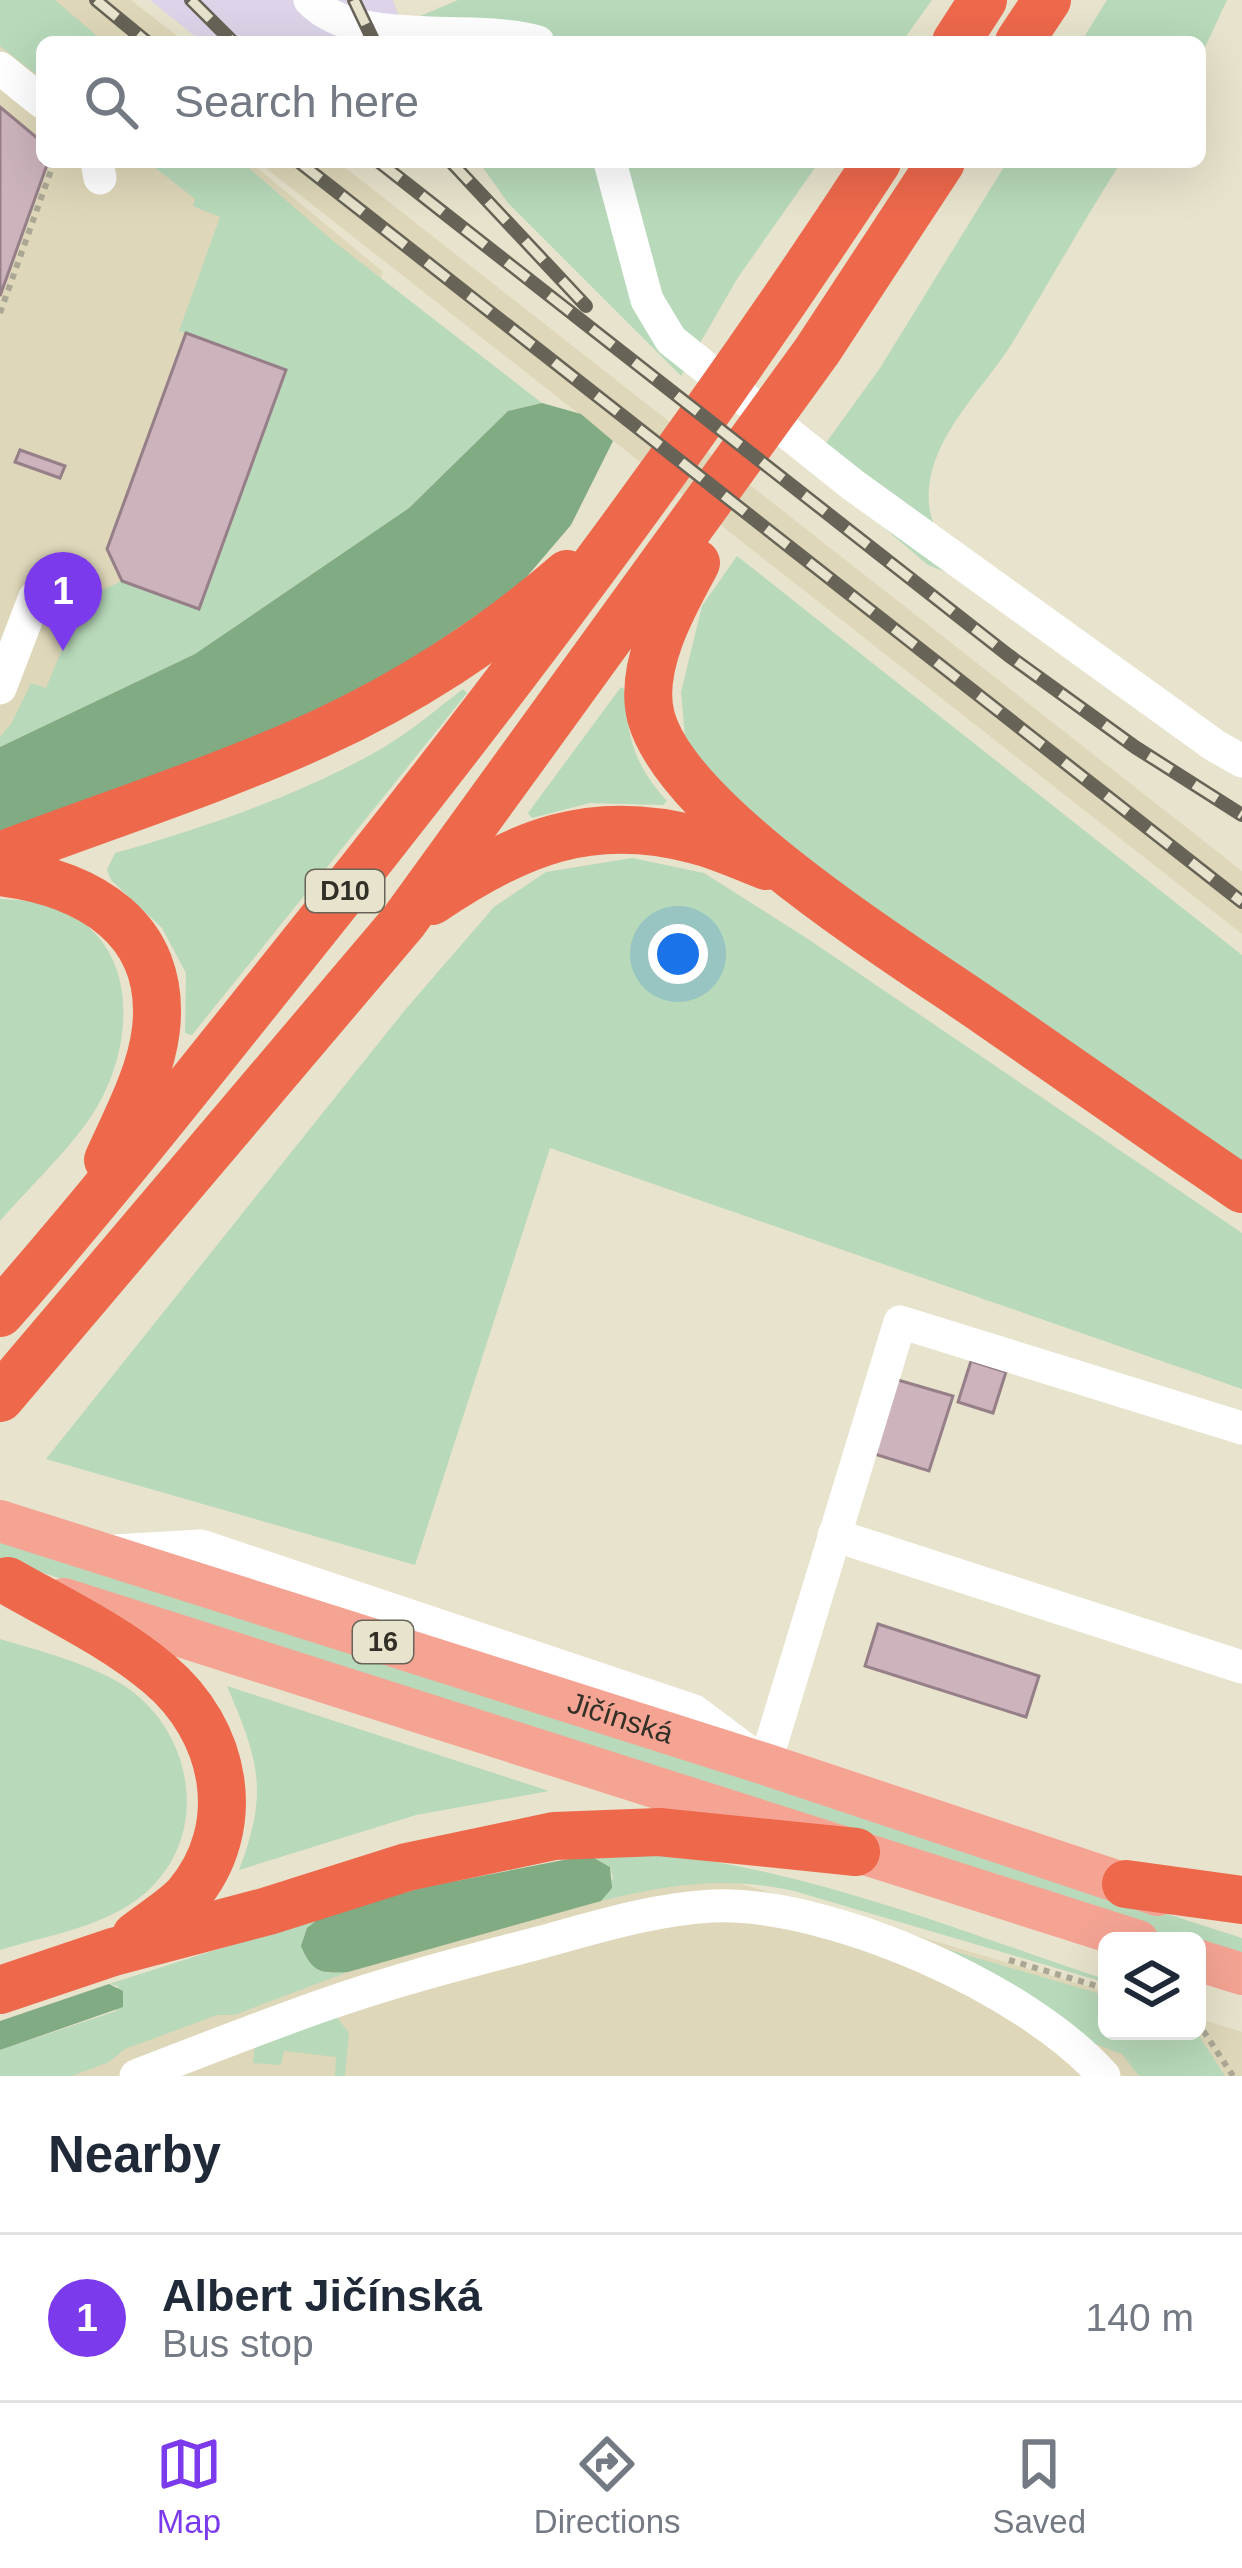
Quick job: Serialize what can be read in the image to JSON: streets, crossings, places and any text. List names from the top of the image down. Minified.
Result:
{"streets":{"highway":["D10"],"main road":["16","Jičínská"]},"page":{"search":"Search here","pins":"1","heading":"Nearby","list":[{"mark":"1","name":"Albert Jičínská","note":"Bus stop","value":"140 m"}],"nav":["Map","Directions","Saved"]}}
